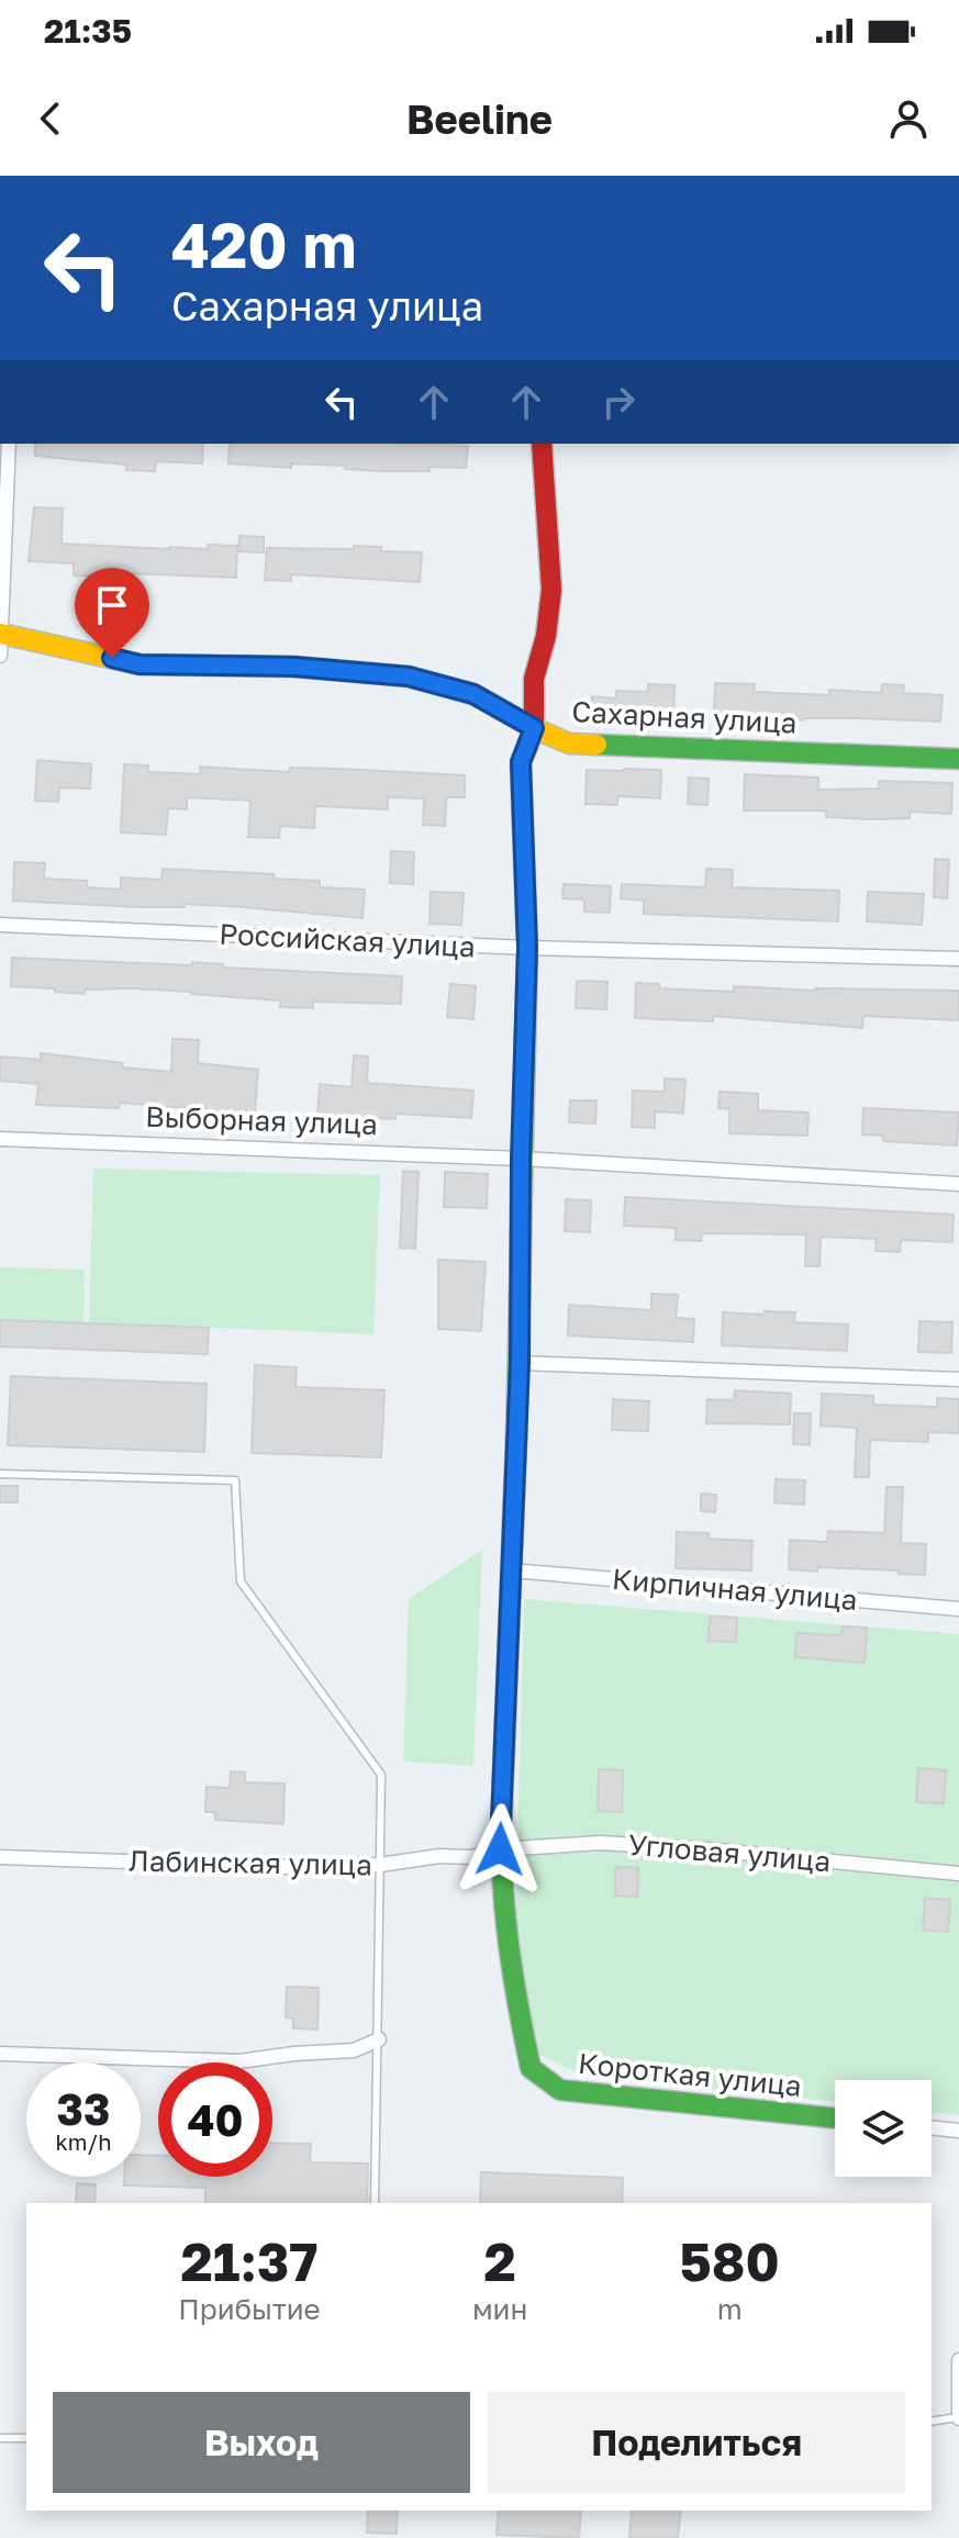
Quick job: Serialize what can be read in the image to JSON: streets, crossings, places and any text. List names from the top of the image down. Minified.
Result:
{"streets":{"street":["Сахарная улица","Российская улица","Выборная улица","Кирпичная улица","Угловая улица","Лабинская улица","Короткая улица"]},"crossings":[["Угловая улица","Лабинская улица"],["Угловая улица","Короткая улица"],["Лабинская улица","Короткая улица"]],"page":{"status":"21:35","header":"Beeline","turn":["420 m","Сахарная улица"],"speed":"33 km/h","limit":"40","eta":["21:37","Прибытие","2","мин","580","m"],"buttons":["Выход","Поделиться"]}}
